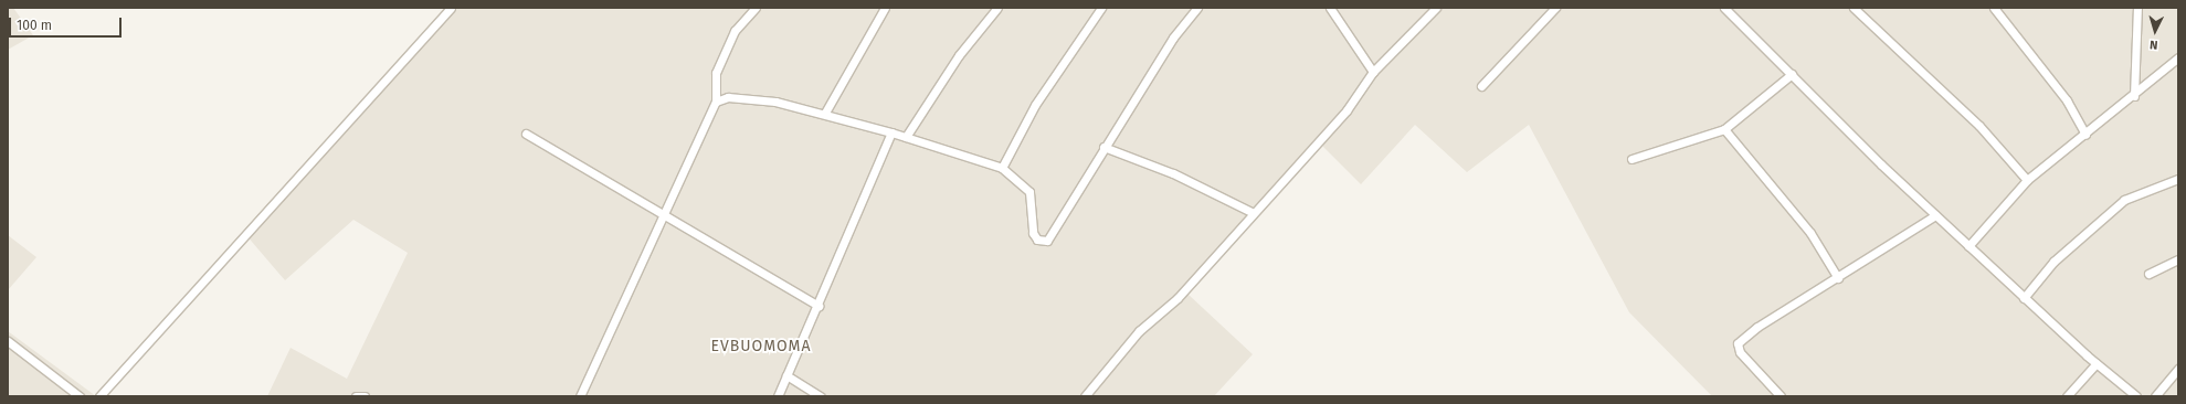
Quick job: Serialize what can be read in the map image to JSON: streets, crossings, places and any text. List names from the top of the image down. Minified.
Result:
{"districts":["EVBUOMOMA"],"scale_bar":"100 m","north":"bottom"}
